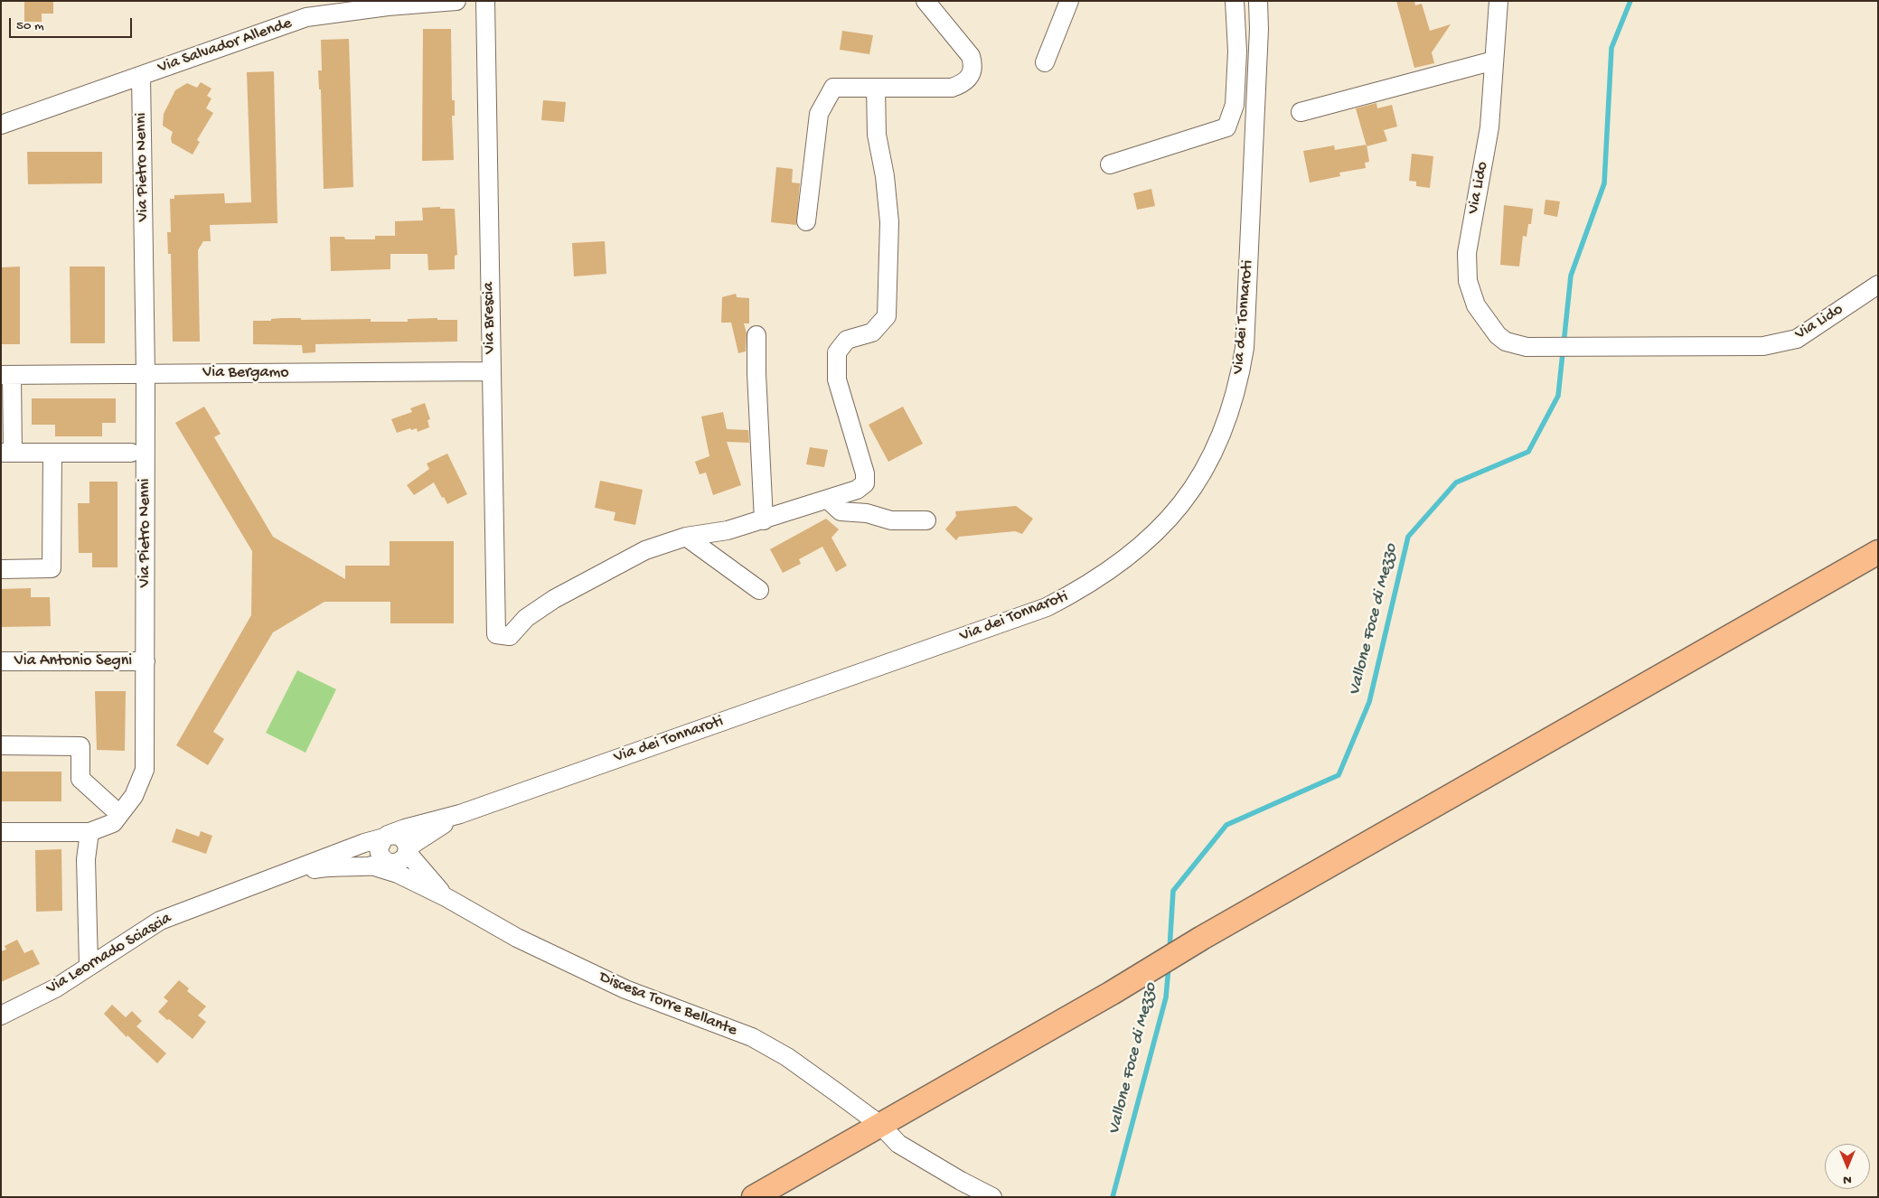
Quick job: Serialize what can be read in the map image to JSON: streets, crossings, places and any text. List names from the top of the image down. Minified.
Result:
{"streets":{"street":["Via Salvador Allende","Via Pietro Nenni","Via Lido","Via dei Tonnaroti","Via Brescia","Via Bergamo","Via Antonio Segni","Via Leornado Sciascia","Discesa Torre Bellante"]},"crossings":[["Via Salvador Allende","Via Pietro Nenni"],["Via Pietro Nenni","Via Bergamo"],["Via Pietro Nenni","Via Antonio Segni"],["Via Brescia","Via Bergamo"]],"water":["Vallone Foce di Mezzo"],"scale_bar":"50 m","north":"bottom"}
